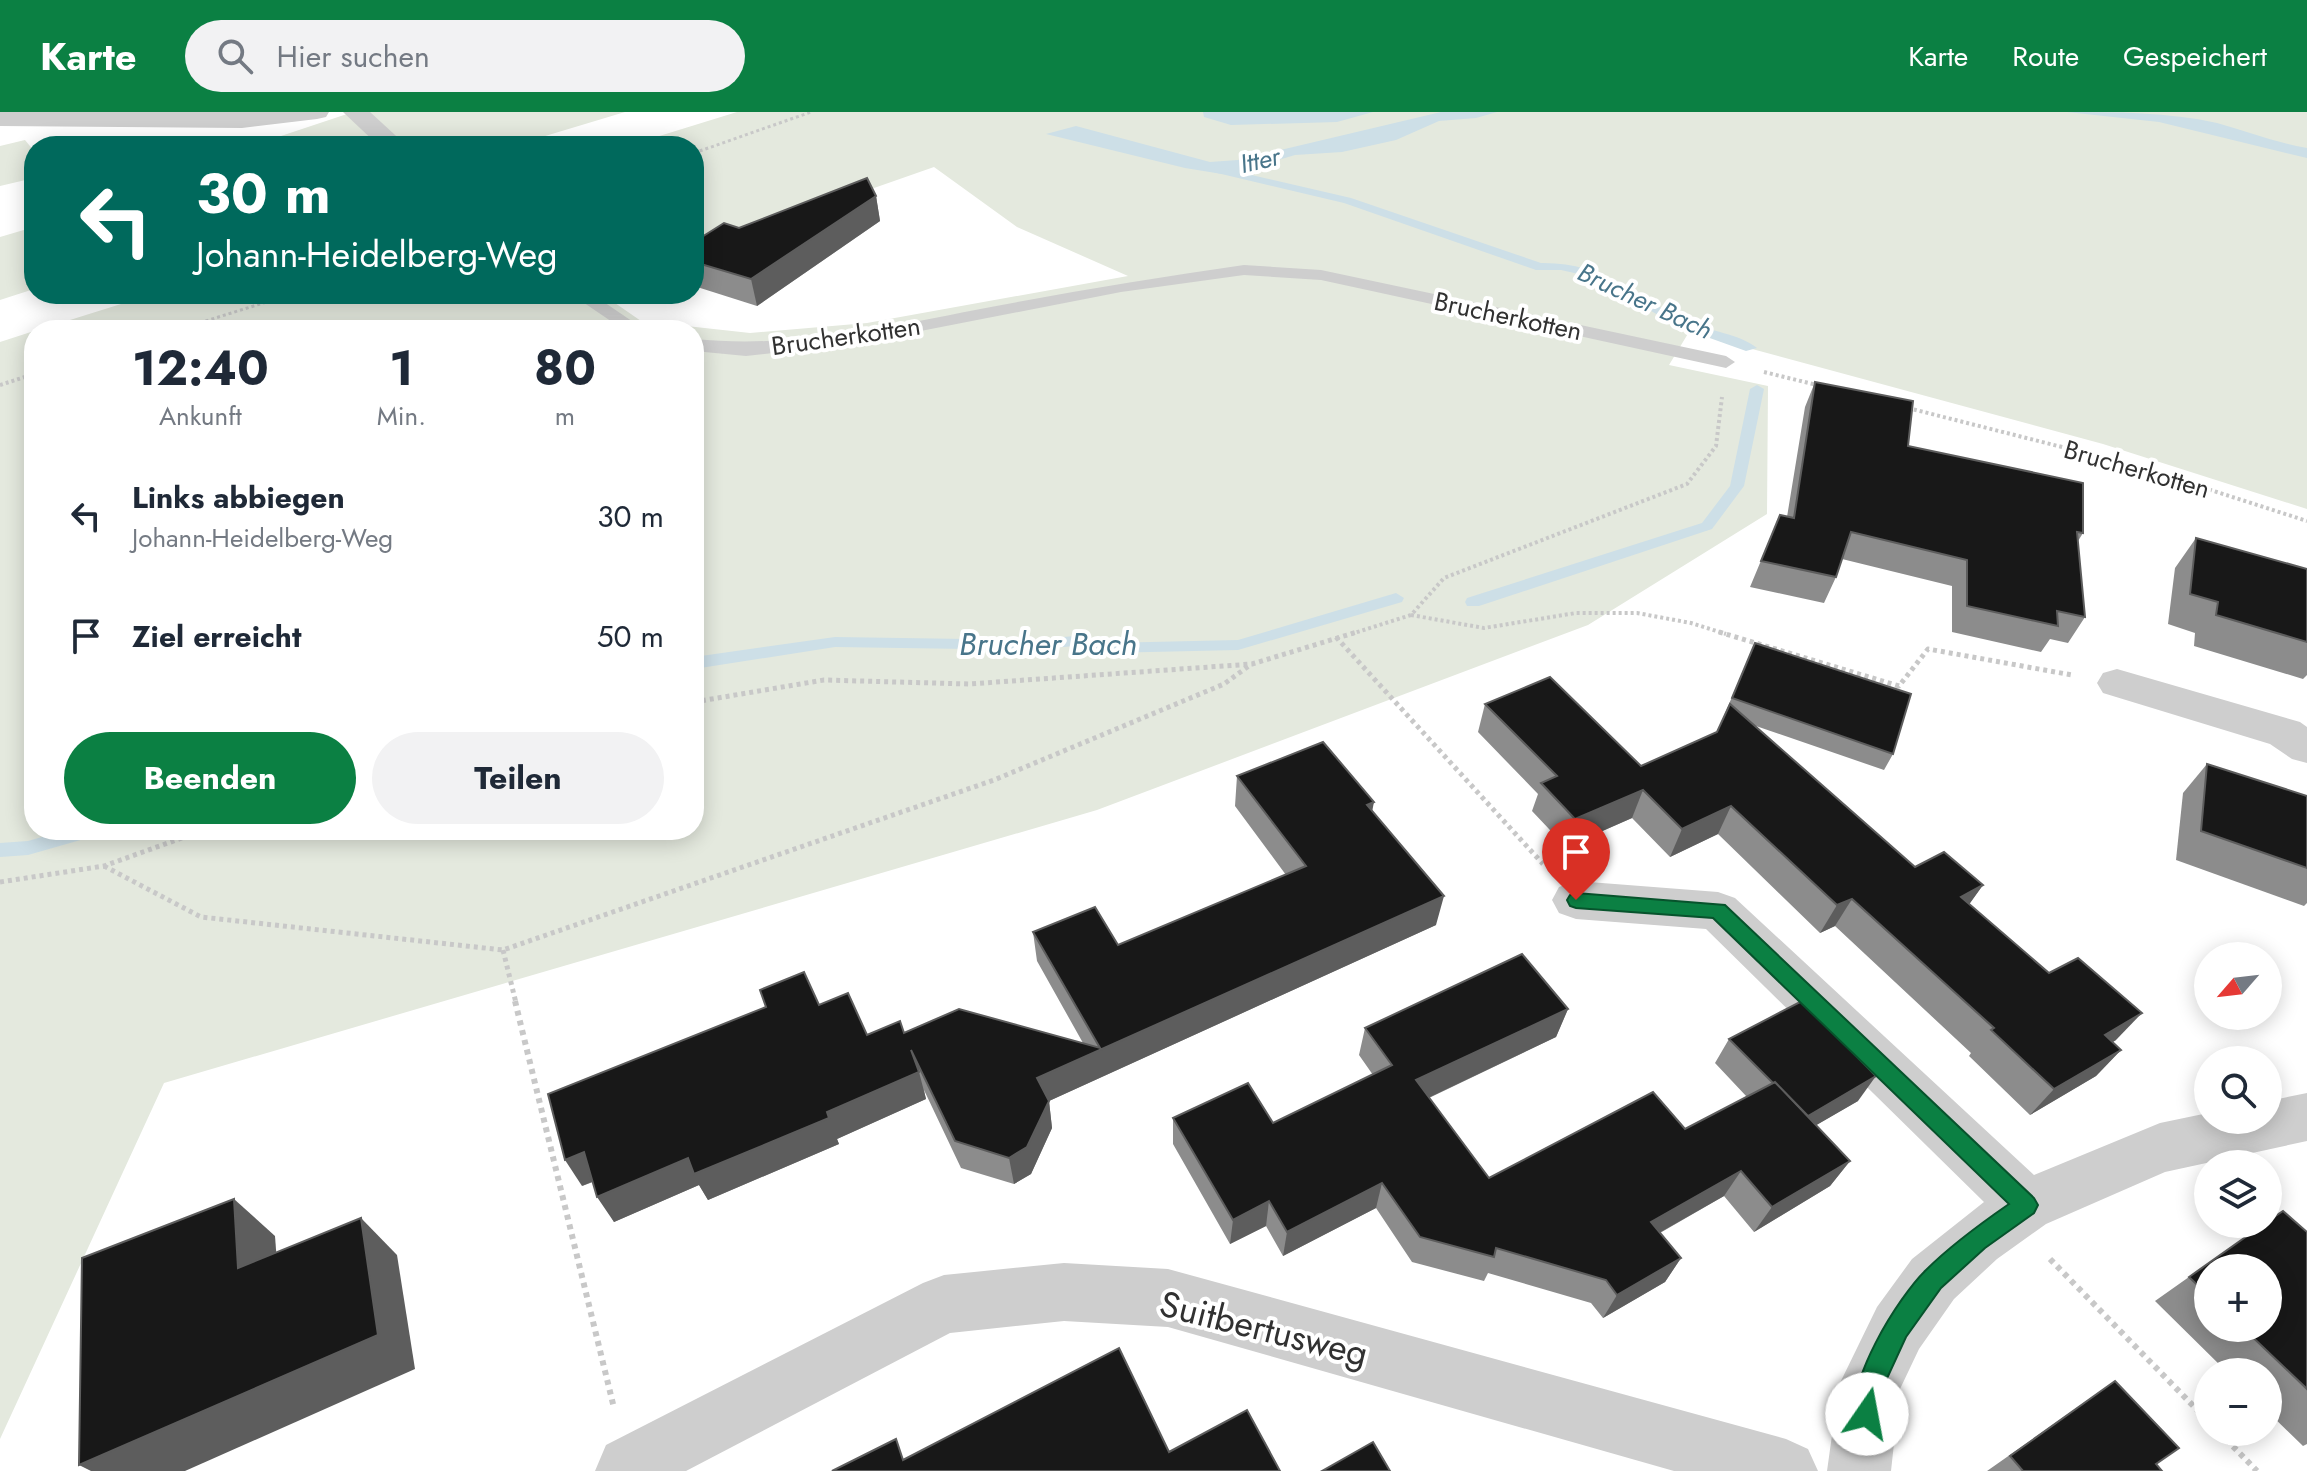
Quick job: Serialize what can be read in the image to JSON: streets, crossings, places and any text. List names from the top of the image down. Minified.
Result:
{"streets":{"street":["Suitbertusweg"],"lane":["Brucherkotten"]},"water":["Itter","Brucher Bach"],"north":"bottom left","page":{"header":"Karte","search":"Hier suchen","nav":["Karte","Route","Gespeichert"],"turn":["30 m","Johann-Heidelberg-Weg"],"eta":["12:40","Ankunft","1","Min.","80","m"],"list":[{"name":"Links abbiegen","note":"Johann-Heidelberg-Weg","value":"30 m"},{"name":"Ziel erreicht","value":"50 m"}],"buttons":["Beenden","Teilen"],"map_buttons":["+","−"]}}
